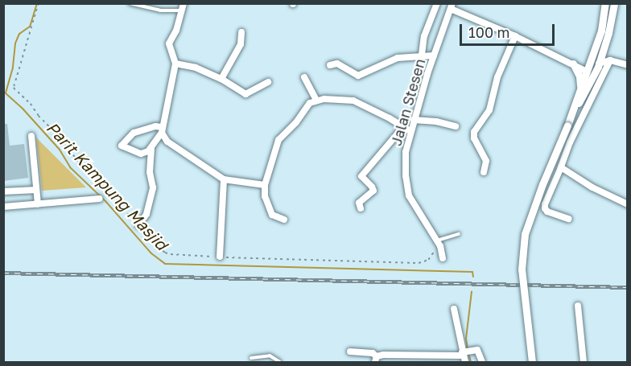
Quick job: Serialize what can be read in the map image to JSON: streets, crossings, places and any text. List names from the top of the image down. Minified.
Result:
{"streets":{"street":["Jalan Stesen"]},"water":["Parit Kampung Masjid"],"scale_bar":"100 m"}
